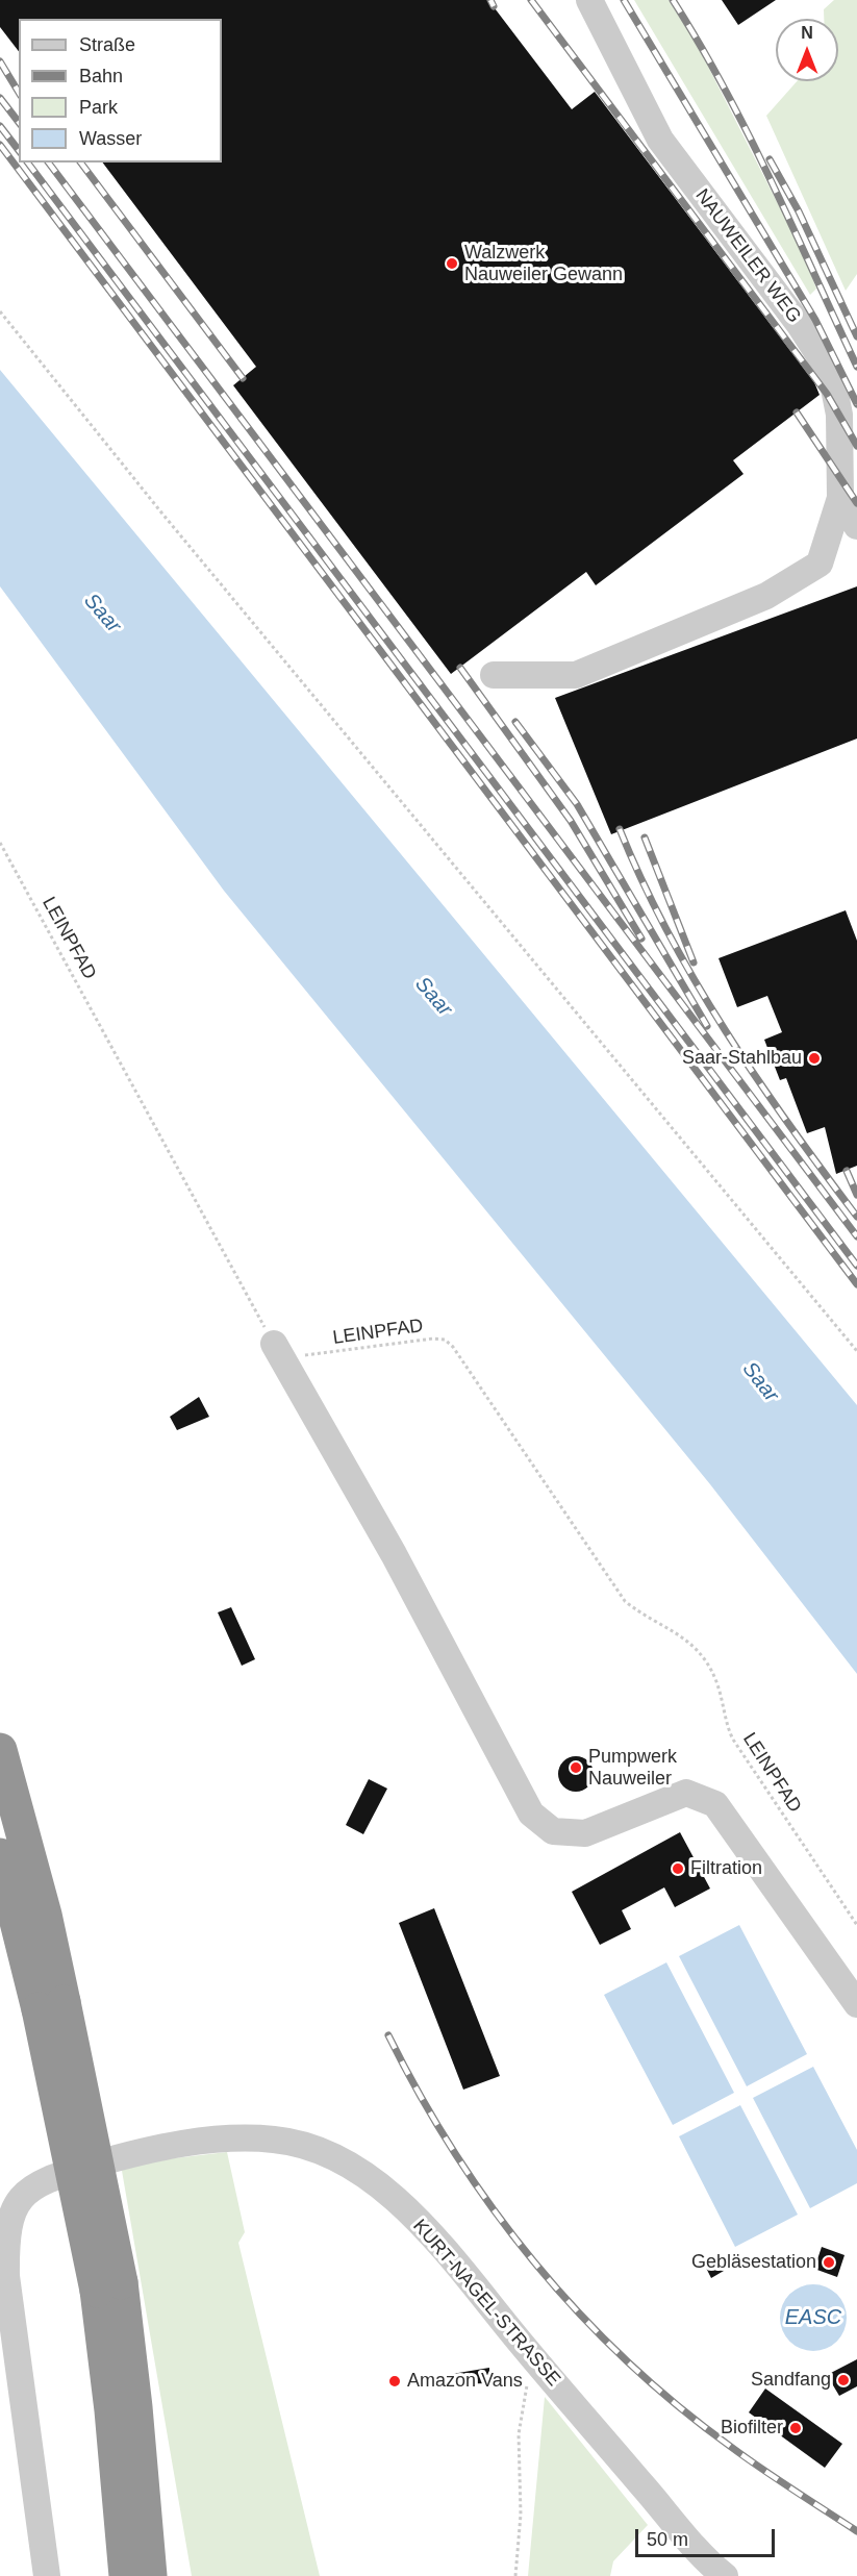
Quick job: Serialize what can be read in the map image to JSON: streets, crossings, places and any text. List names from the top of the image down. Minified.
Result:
{"streets":{"street":["NAUWEILER WEG","KURT-NAGEL-STRASSE"],"path":["LEINPFAD"]},"water":["Saar","EASC"],"places":["Walzwerk Nauweiler Gewann","Saar-Stahlbau","Pumpwerk Nauweiler","Filtration","Gebläsestation","Sandfang","Amazon Vans","Biofilter"],"legend":["Straße","Bahn","Park","Wasser"],"scale_bar":"50 m","north":"top"}
